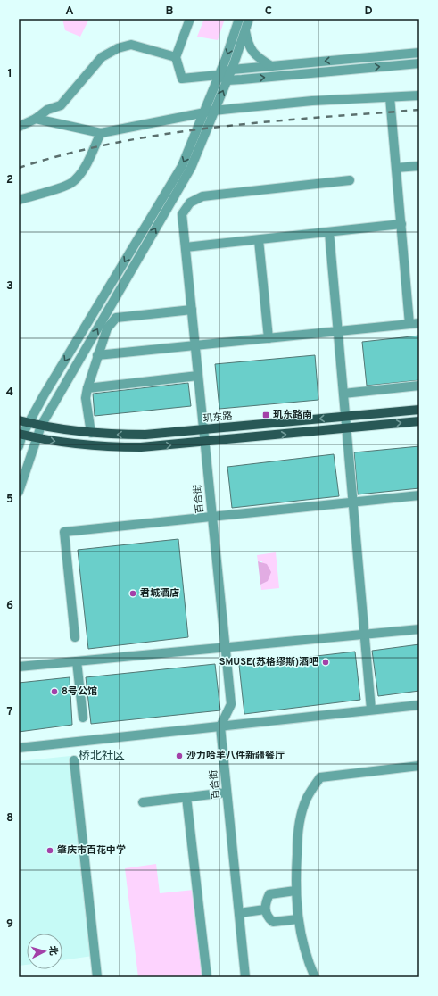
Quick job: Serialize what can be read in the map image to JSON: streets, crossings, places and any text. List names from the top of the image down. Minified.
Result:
{"streets":{"main road":["玑东路"],"street":["百合街"]},"crossings":[["玑东路","百合街"]],"districts":["桥北社区"],"places":{"transit":["玑东路南"],"other":["君城酒店","SMUSE(苏格缪斯)酒吧","8号公馆","沙力哈羊八件新疆餐厅","肇庆市百花中学"]},"north":"right","grid":{"columns":["A","B","C","D"],"rows":["1","2","3","4","5","6","7","8","9"]}}
